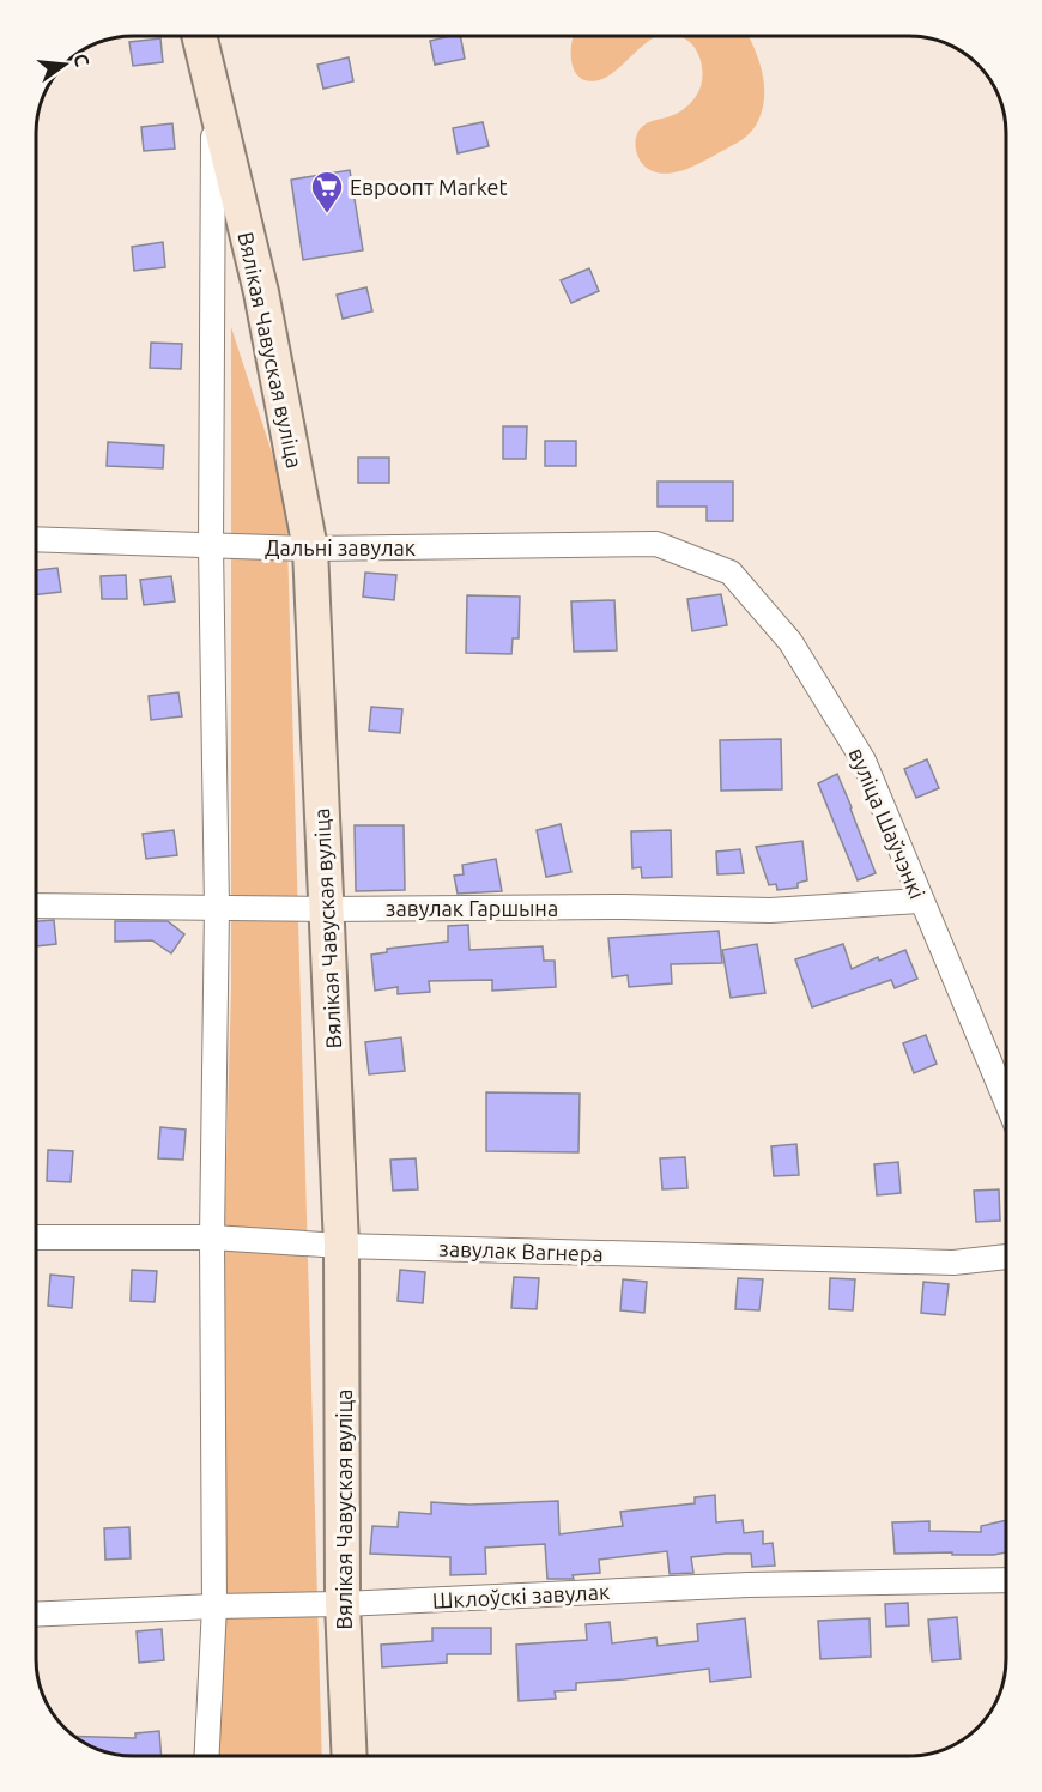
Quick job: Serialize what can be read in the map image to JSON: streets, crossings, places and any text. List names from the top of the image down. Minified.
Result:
{"streets":{"main road":["Вялікая Чавуская вуліца"],"street":["Дальні завулак","вуліца Шаўчэнкі","завулак Гаршына","завулак Вагнера","Шклоўскі завулак"]},"crossings":[["Вялікая Чавуская вуліца","Дальні завулак"],["Вялікая Чавуская вуліца","завулак Гаршына"],["Вялікая Чавуская вуліца","завулак Вагнера"],["Вялікая Чавуская вуліца","Шклоўскі завулак"],["Дальні завулак","вуліца Шаўчэнкі"],["вуліца Шаўчэнкі","завулак Гаршына"]],"places":{"supermarket":["Евроопт Market"]},"north":"right"}
